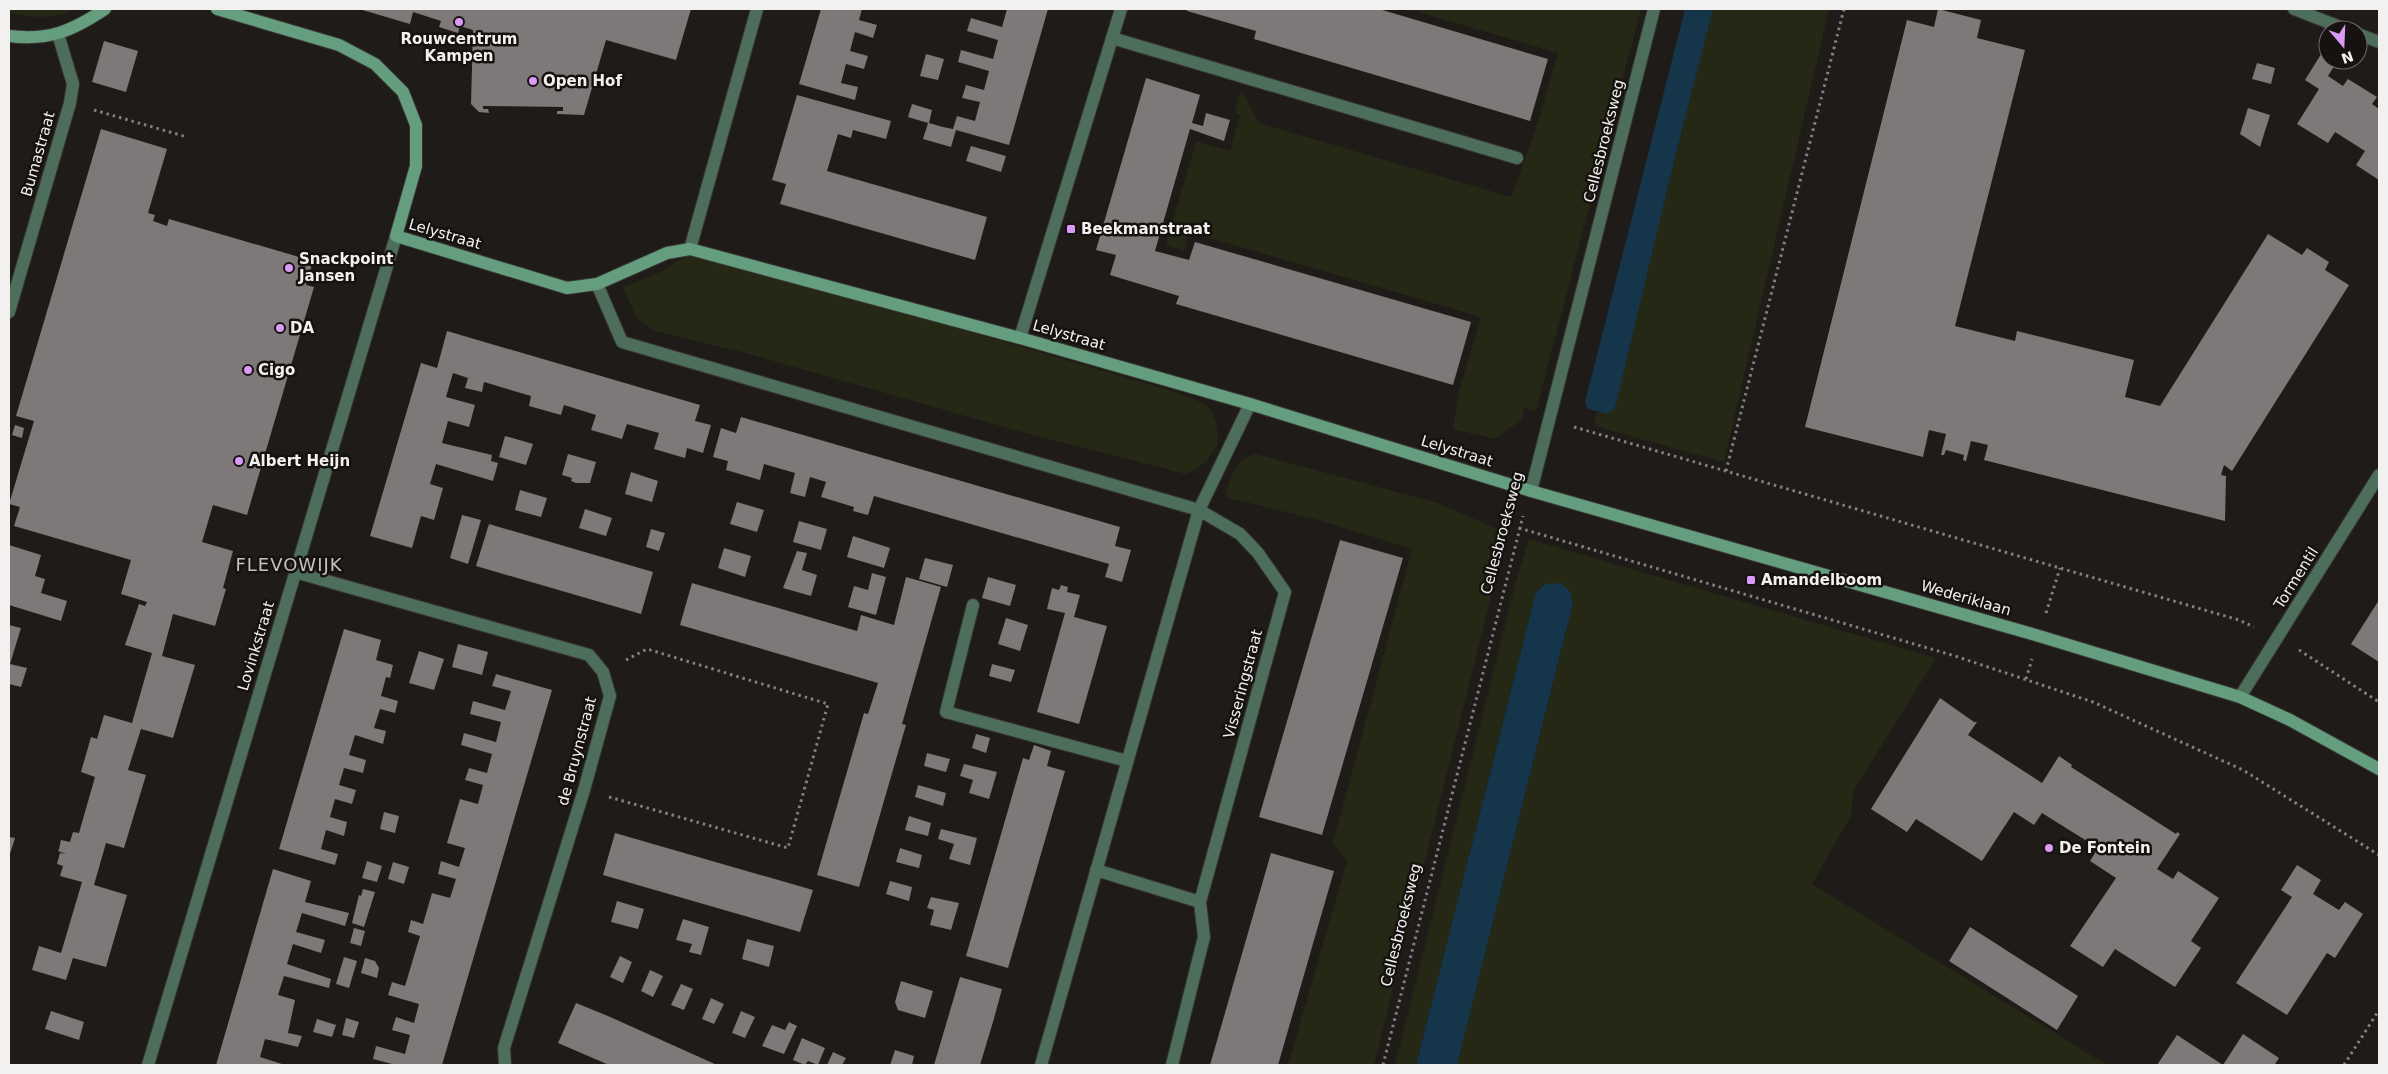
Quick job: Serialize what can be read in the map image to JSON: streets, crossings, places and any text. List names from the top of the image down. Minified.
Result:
{"streets":{"street":["Cellesbroeksweg","Bumastraat","Lelystraat","Tormentil","Wederiklaan","Lovinkstraat","Visseringstraat","de Bruynstraat"]},"crossings":[["Cellesbroeksweg","Lelystraat"],["Cellesbroeksweg","Wederiklaan"],["Lelystraat","Wederiklaan"],["Lelystraat","Lovinkstraat"],["Tormentil","Wederiklaan"]],"districts":["FLEVOWIJK"],"places":{"other":["Rouwcentrum Kampen","Open Hof","Snackpoint Jansen","DA","Cigo","Albert Heijn","De Fontein"],"transit":["Beekmanstraat","Amandelboom"]},"north":"bottom"}
